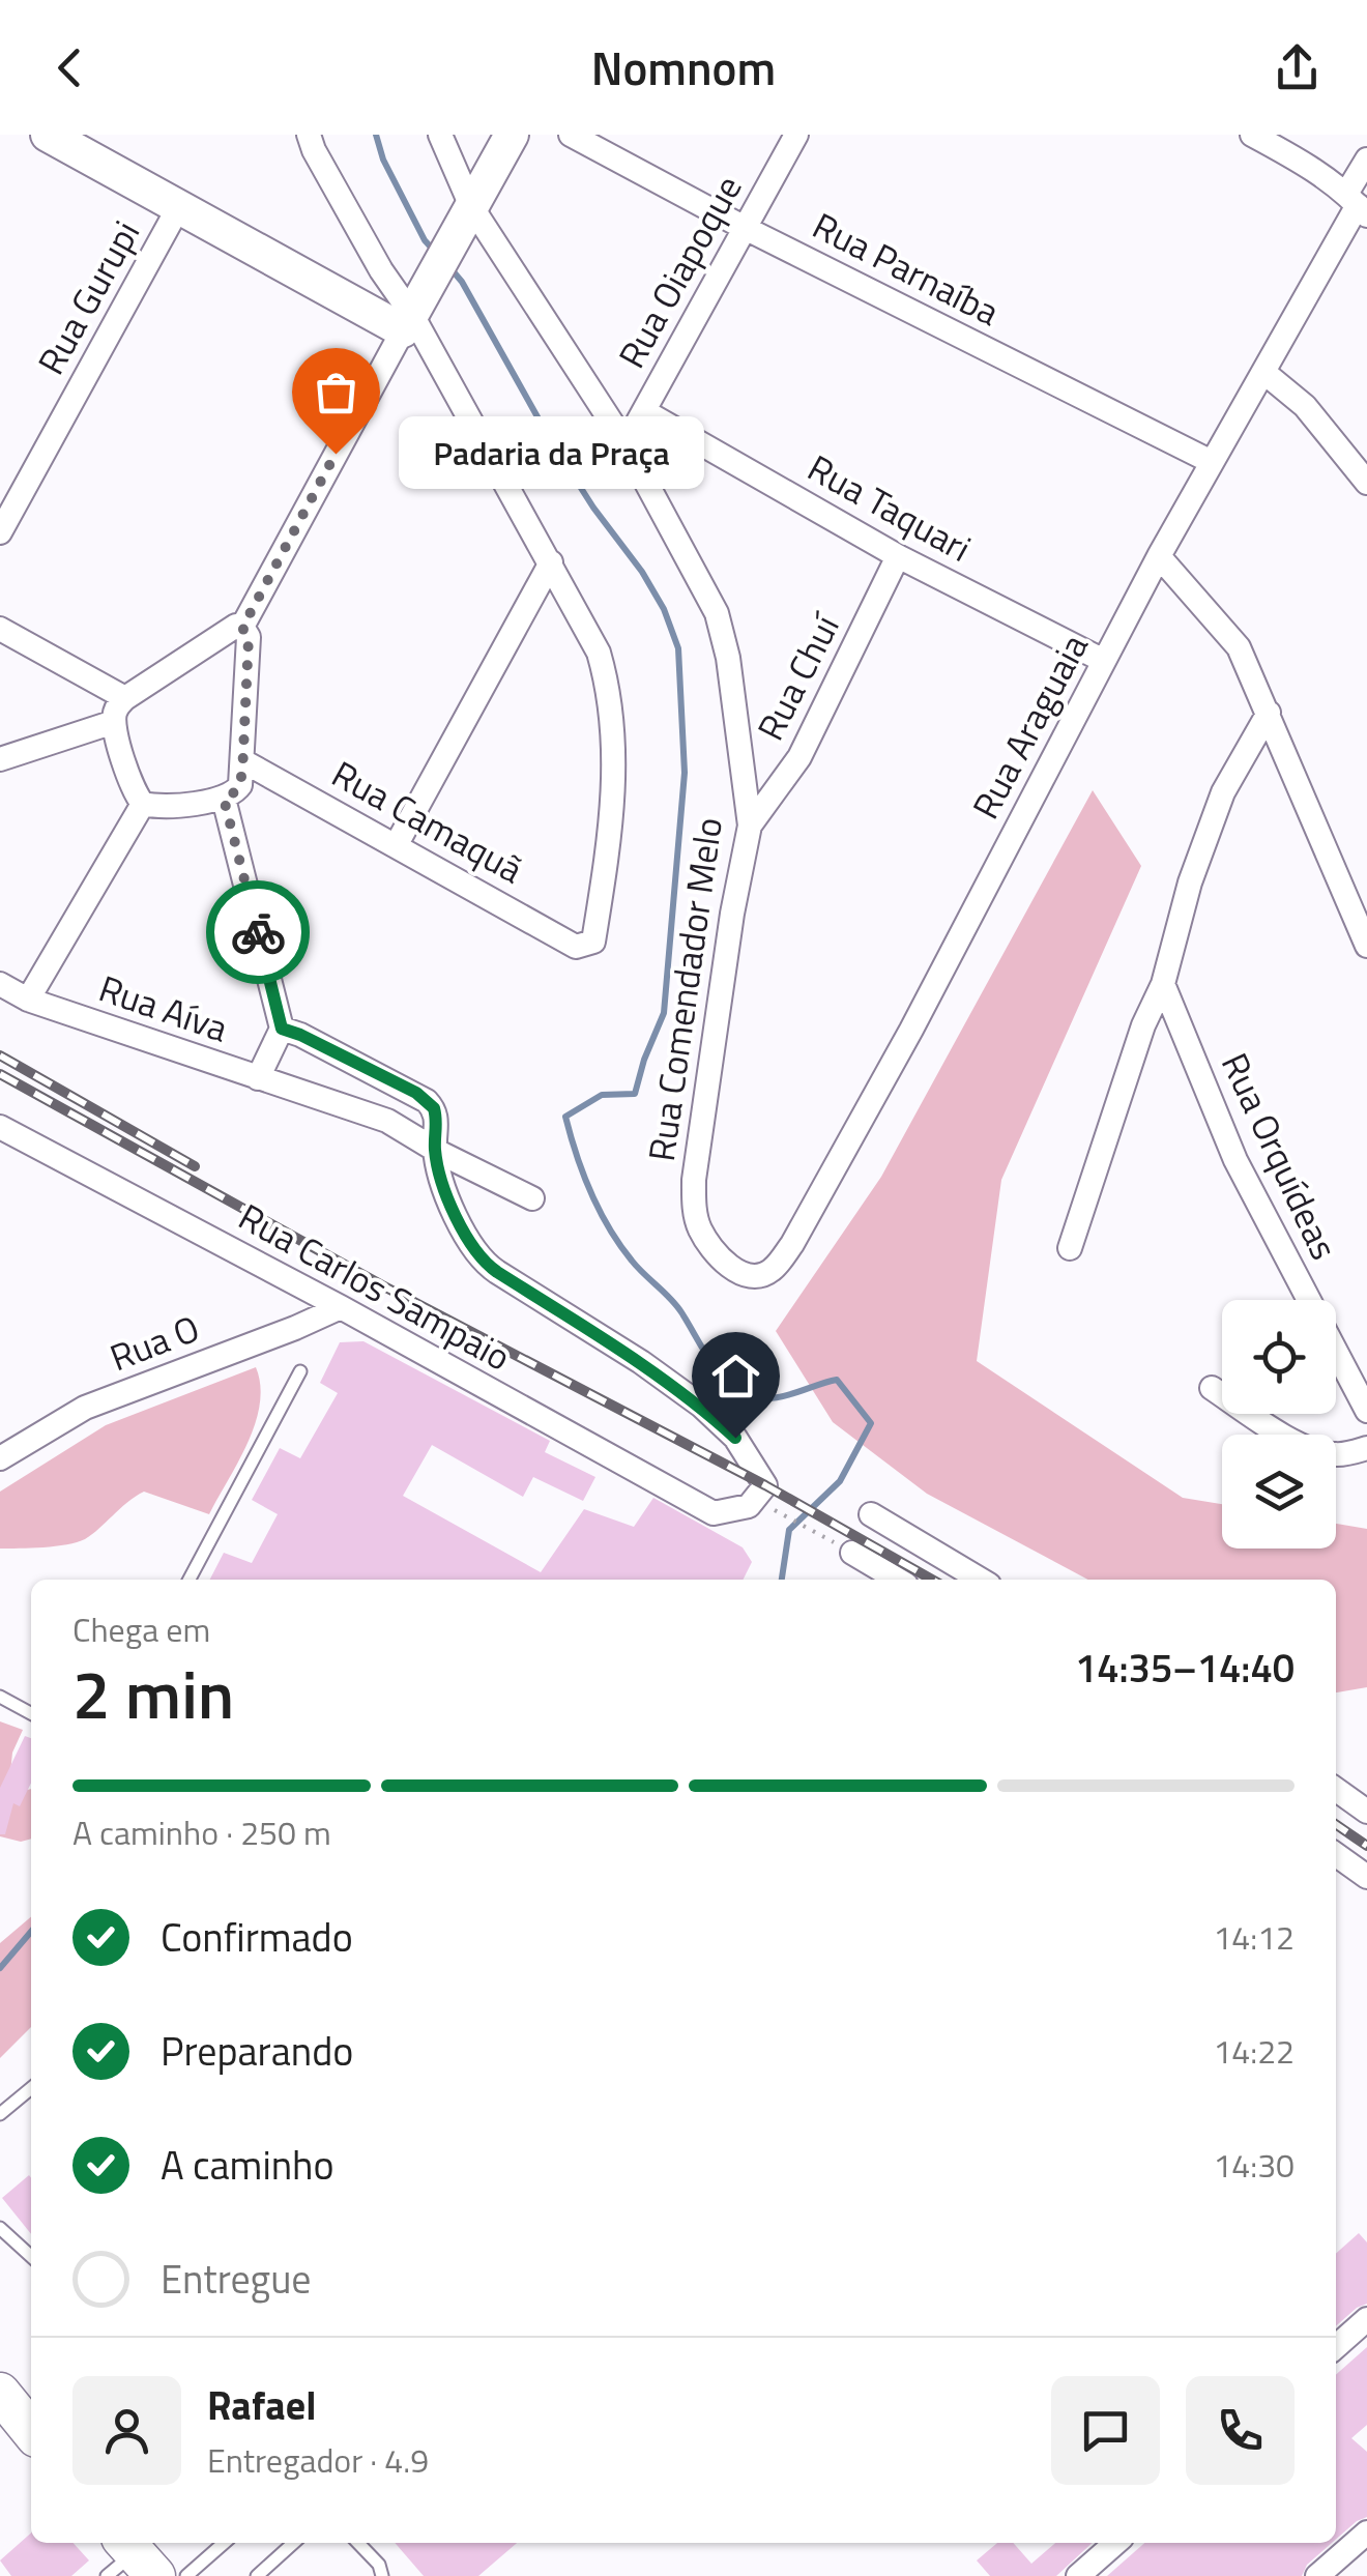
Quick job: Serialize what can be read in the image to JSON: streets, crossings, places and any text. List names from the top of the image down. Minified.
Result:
{"streets":{"street":["Rua Parnaíba","Rua Oiapoque","Rua Gurupi","Rua Taquari","Rua Chuí","Rua Araguaia","Rua Camaquã","Rua Comendador Melo","Rua Aíva","Rua Orquídeas","Rua Carlos Sampaio","Rua O"]},"crossings":[["Rua Parnaíba","Rua Oiapoque"],["Rua Parnaíba","Rua Araguaia"],["Rua Oiapoque","Rua Taquari"],["Rua Oiapoque","Rua Comendador Melo"],["Rua Taquari","Rua Chuí"],["Rua Taquari","Rua Araguaia"],["Rua Chuí","Rua Comendador Melo"],["Rua Araguaia","Rua Comendador Melo"],["Rua Aíva","Rua Carlos Sampaio"],["Rua Carlos Sampaio","Rua O"]],"places":["Padaria da Praça"],"page":{"header":"Nomnom","bubble":"Padaria da Praça","heading":["2 min","Chega em","14:35–14:40"],"panel":["Rafael","Entregador · 4.9"],"bar":"A caminho · 250 m","list":[["Confirmado","14:12"],["Preparando","14:22"],["A caminho","14:30"],"Entregue"]}}
